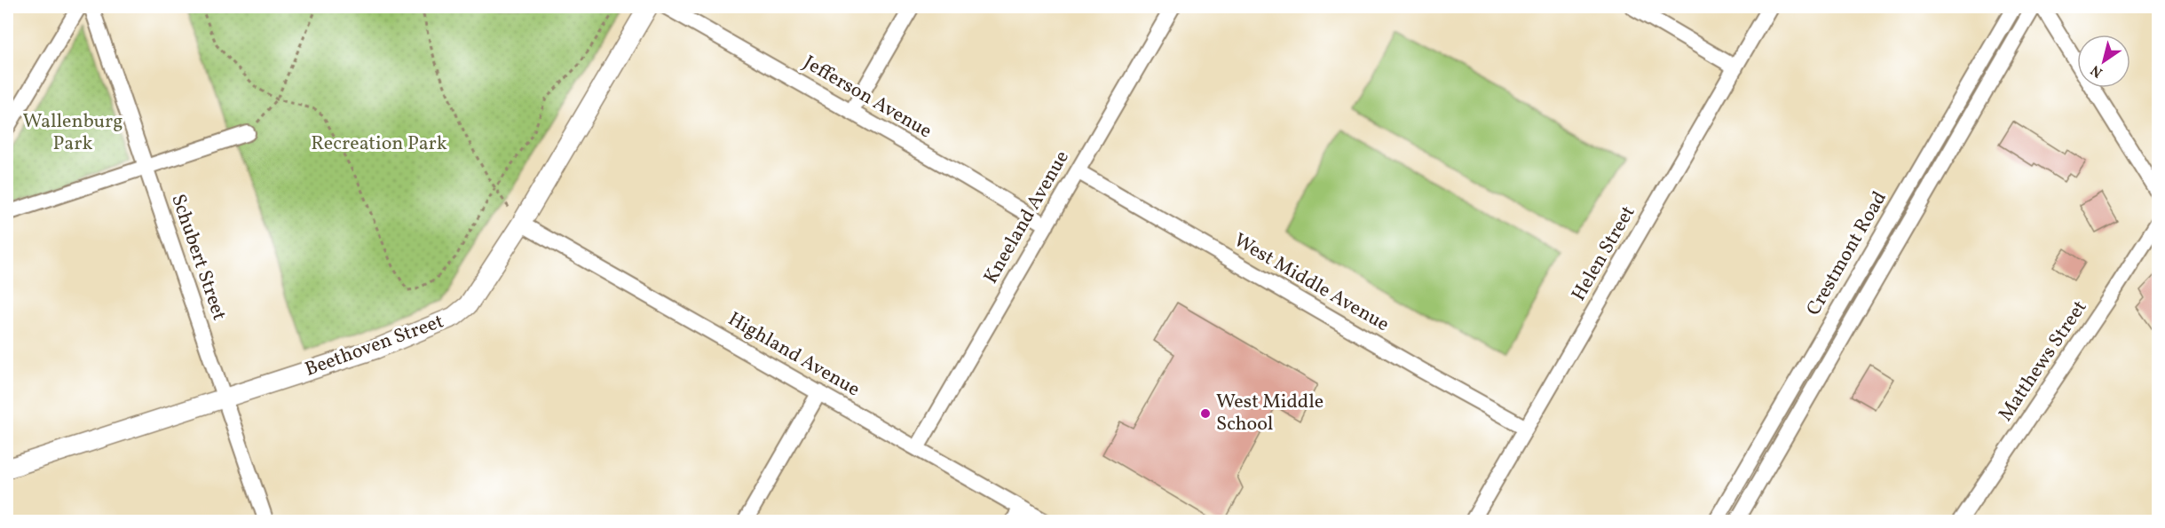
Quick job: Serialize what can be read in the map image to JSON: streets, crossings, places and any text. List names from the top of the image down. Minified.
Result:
{"streets":{"street":["Jefferson Avenue","Kneeland Avenue","Helen Street","Crestmont Road","Schubert Street","West Middle Avenue","Beethoven Street","Highland Avenue","Matthews Street"]},"crossings":[["Jefferson Avenue","Kneeland Avenue"],["Kneeland Avenue","West Middle Avenue"],["Kneeland Avenue","Highland Avenue"],["Helen Street","West Middle Avenue"],["Schubert Street","Beethoven Street"],["Beethoven Street","Highland Avenue"]],"parks":["Wallenburg Park","Recreation Park"],"places":["West Middle School"],"north":"bottom left"}
